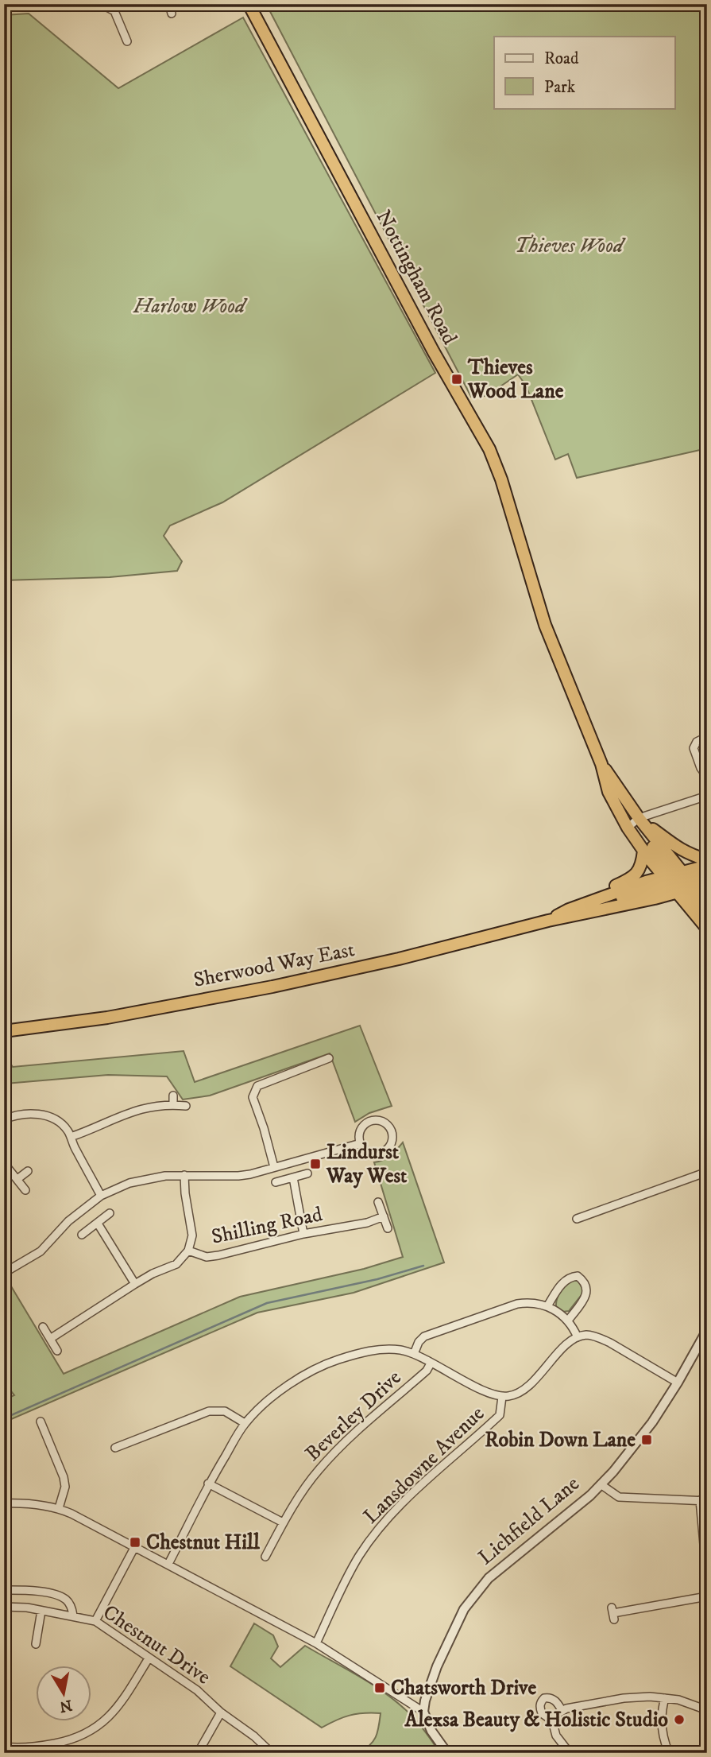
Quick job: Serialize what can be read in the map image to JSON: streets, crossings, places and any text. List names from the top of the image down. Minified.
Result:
{"streets":{"highway":["Nottingham Road","Sherwood Way East"],"street":["Shilling Road","Beverley Drive","Lansdowne Avenue","Lichfield Lane","Chestnut Drive"]},"crossings":[["Nottingham Road","Sherwood Way East"]],"parks":["Thieves Wood","Harlow Wood"],"places":{"transit":["Thieves Wood Lane","Lindurst Way West","Robin Down Lane","Chestnut Hill","Chatsworth Drive"],"other":["Alexsa Beauty & Holistic Studio"]},"legend":["Road","Park"],"north":"bottom"}
